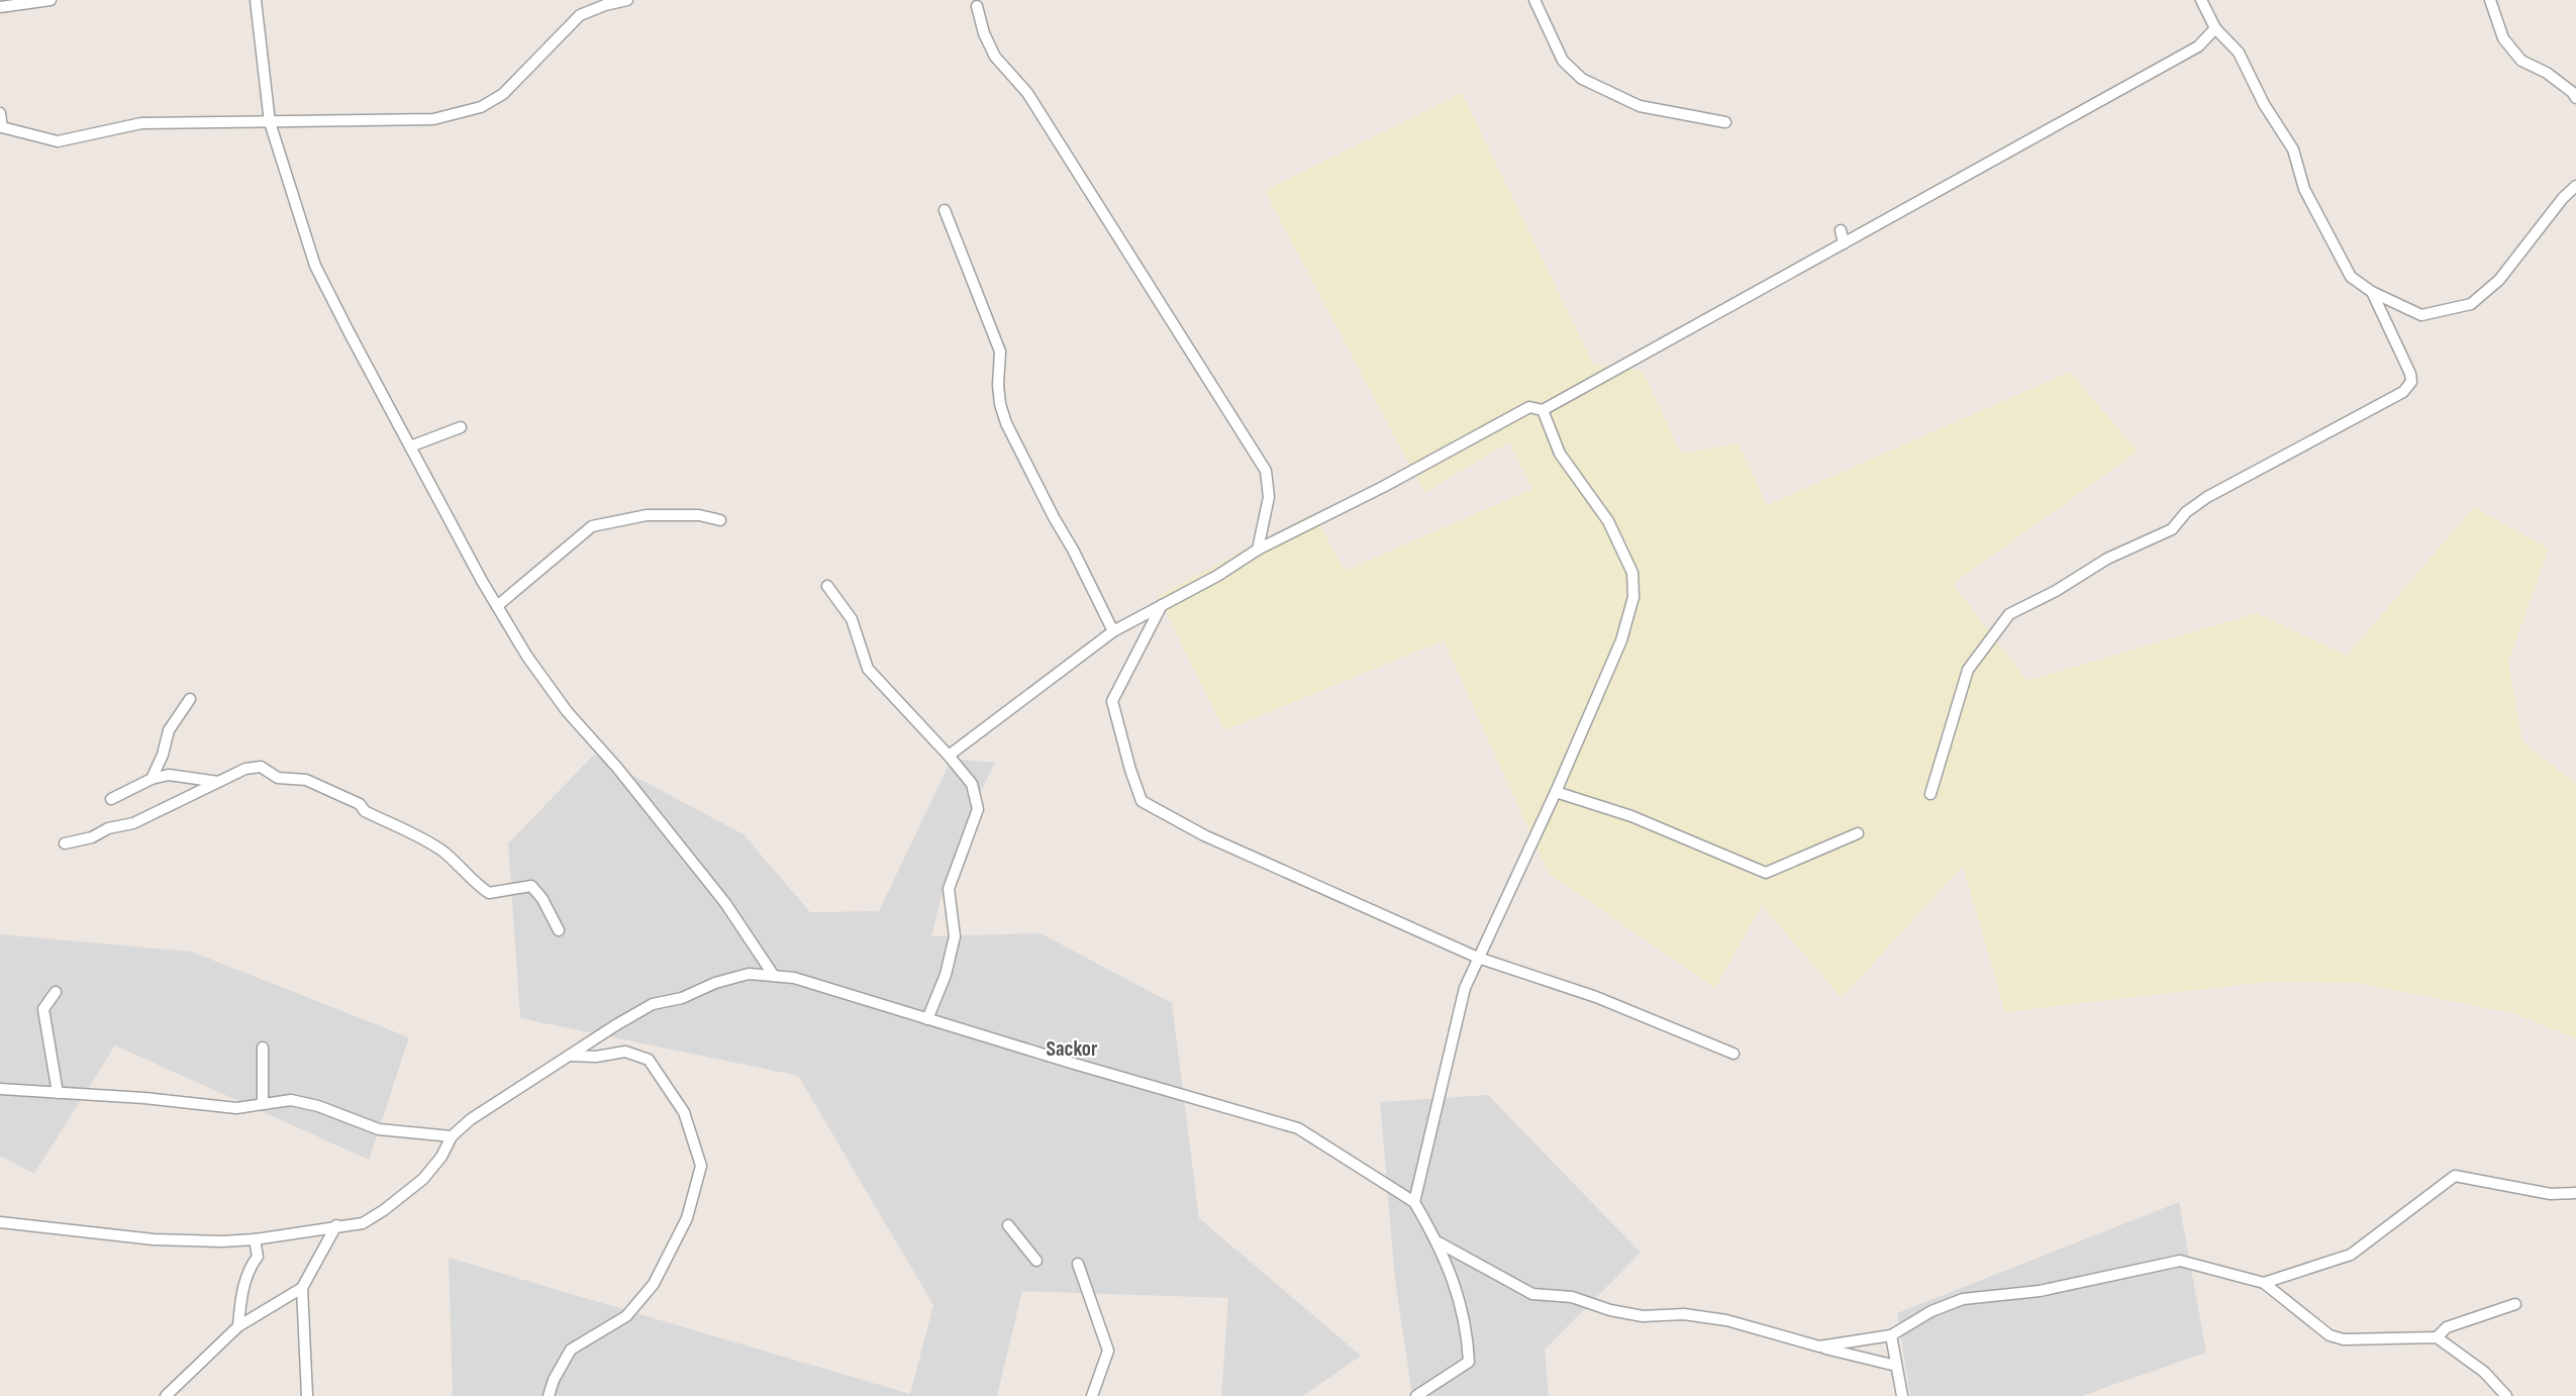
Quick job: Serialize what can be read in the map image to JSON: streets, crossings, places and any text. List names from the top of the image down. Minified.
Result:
{"districts":["Sackor"]}
